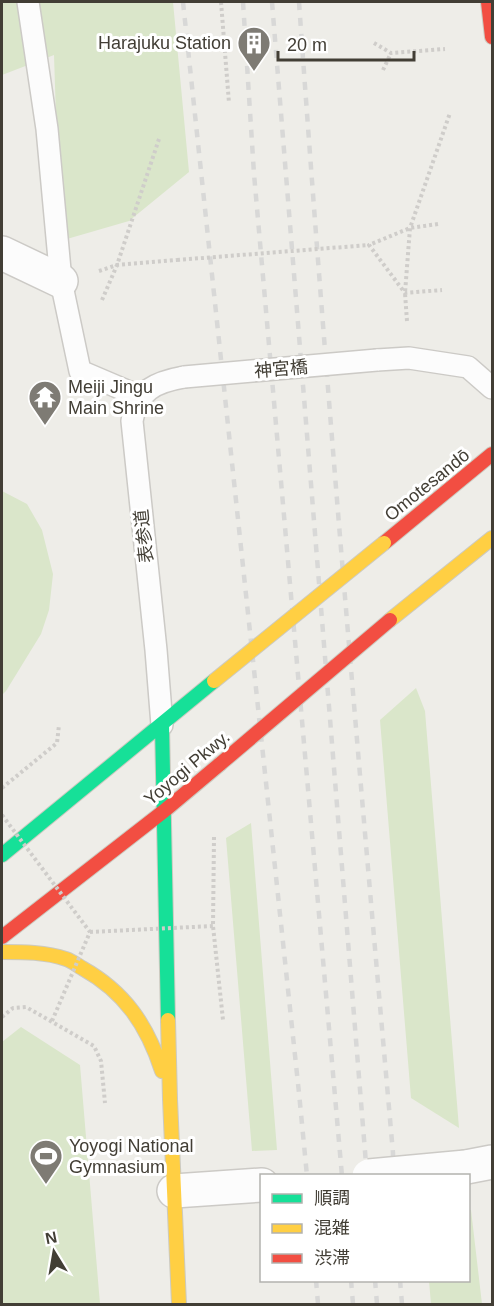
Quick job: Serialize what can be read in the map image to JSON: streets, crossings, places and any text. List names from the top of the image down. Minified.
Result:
{"streets":{"main road":["Omotesandō","Yoyogi Pkwy."],"lane":["神宮橋","表参道"]},"crossings":[["神宮橋","表参道"],["Omotesandō","表参道"]],"places":{"building":["Harajuku Station"],"temple":["Meiji Jingu Main Shrine"],"sports":["Yoyogi National Gymnasium"]},"legend":["順調","混雑","渋滞"],"scale_bar":"20 m","north":"top"}
